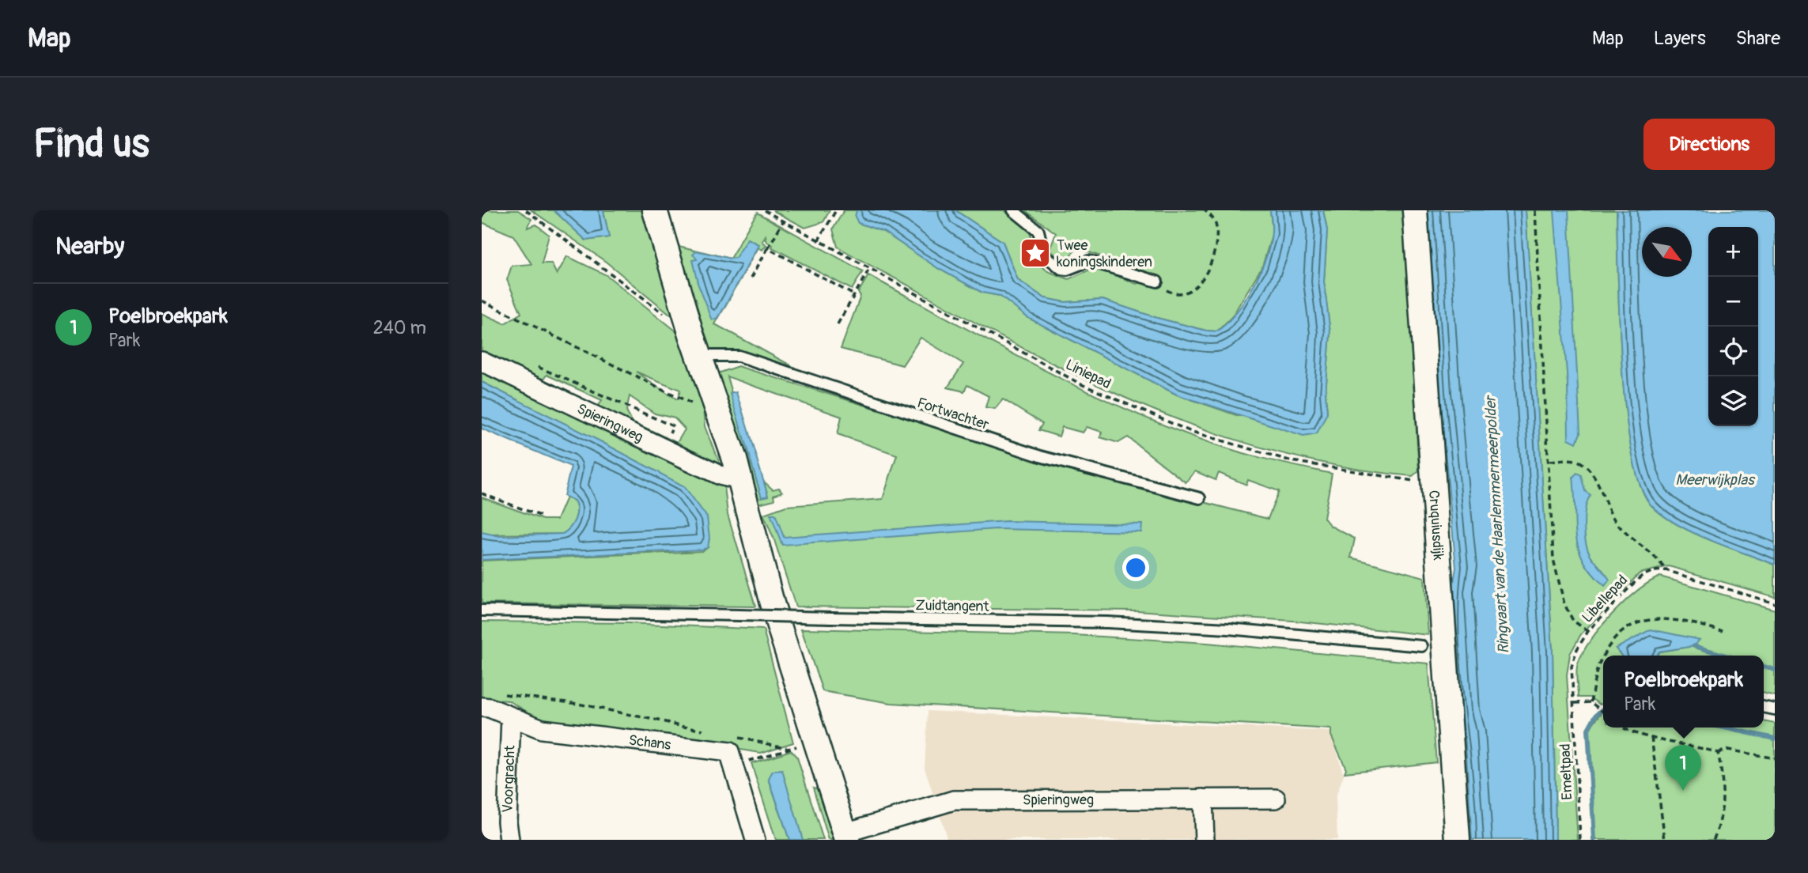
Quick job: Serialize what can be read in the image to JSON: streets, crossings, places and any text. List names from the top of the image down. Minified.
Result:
{"streets":{"street":["Spieringweg","Cruquiusdijk","Schans","Voorgracht"],"lane":["Fortwachter","Zuidtangent"],"path":["Liniepad","Libellepad","Emeltpad"]},"crossings":[["Liniepad","Cruquiusdijk"],["Fortwachter","Spieringweg"],["Libellepad","Emeltpad"],["Schans","Voorgracht"]],"water":["Meerwijkplas","Ringvaart van de Haarlemmermeerpolder"],"places":{"place":["Twee koningskinderen"]},"north":"bottom right","page":{"header":"Map","nav":["Map","Layers","Share"],"buttons":"Directions","title":"Find us","heading":"Nearby","map_buttons":["+","−"],"list":[{"mark":"1","name":"Poelbroekpark","note":"Park","value":"240 m"}],"popup":["Poelbroekpark","Park"],"pins":"1"}}
